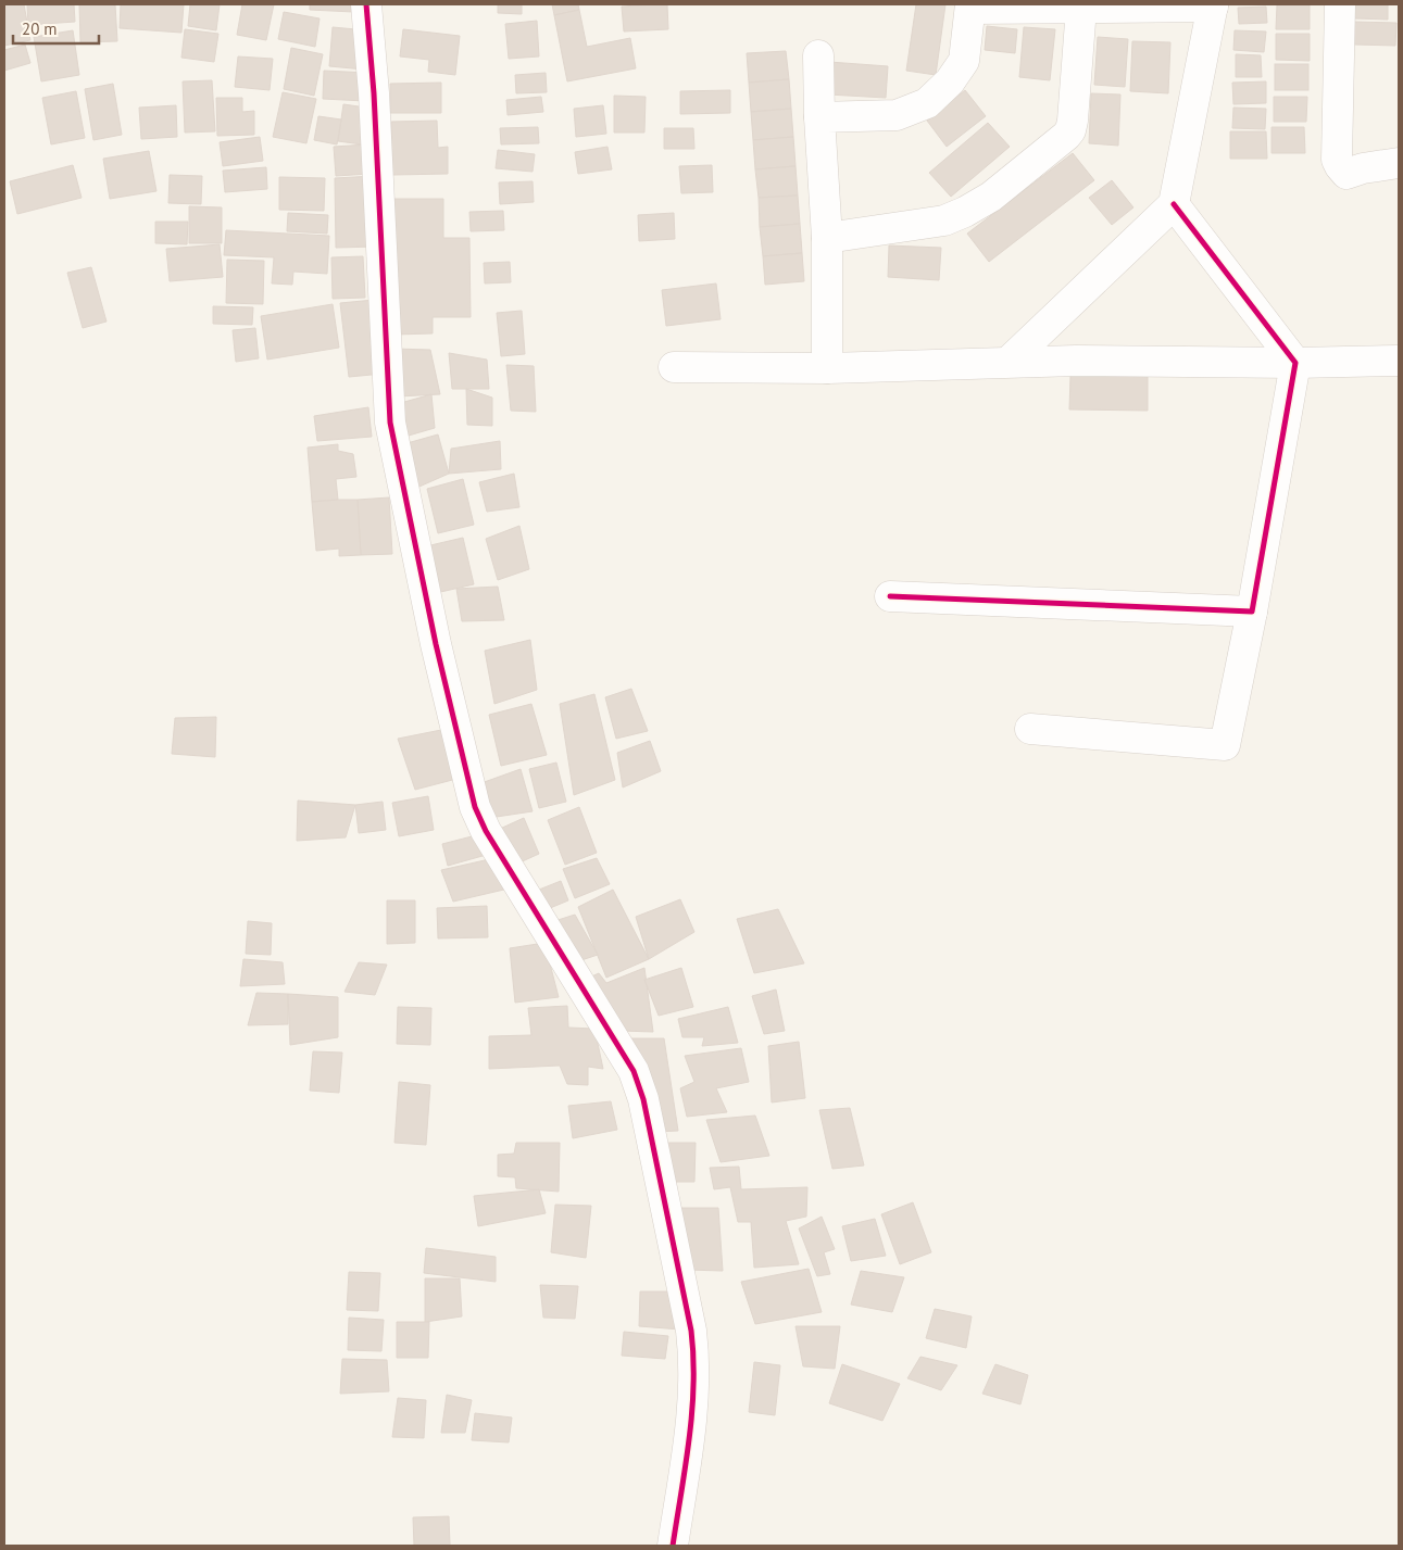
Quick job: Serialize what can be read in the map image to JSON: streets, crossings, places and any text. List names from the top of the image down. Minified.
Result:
{"scale_bar":"20 m"}
